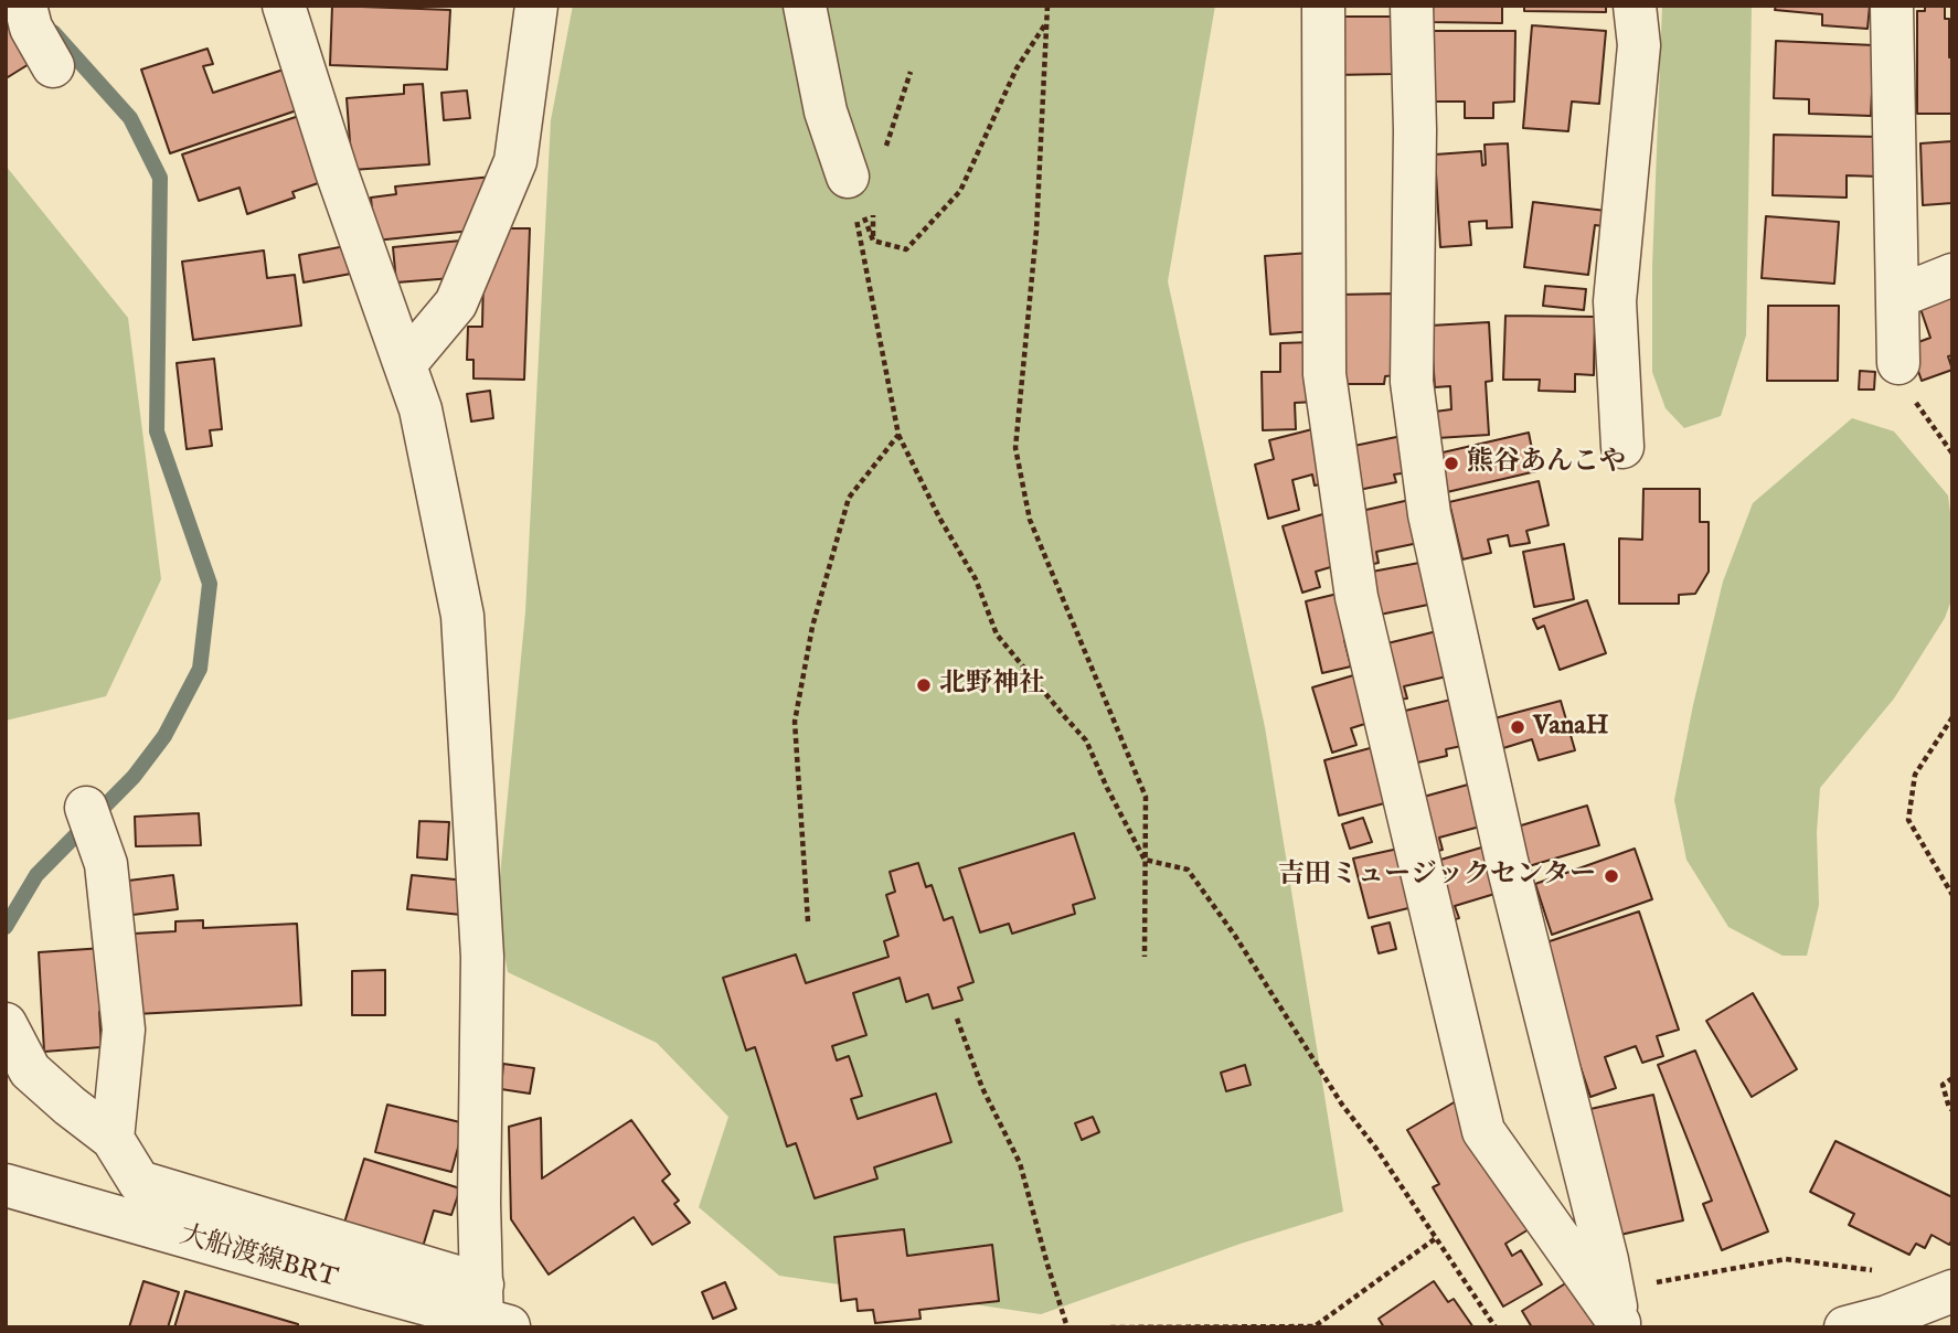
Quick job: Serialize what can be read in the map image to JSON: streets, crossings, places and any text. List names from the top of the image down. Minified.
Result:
{"streets":{"street":["大船渡線BRT"]},"places":["熊谷あんこや","北野神社","VanaH","吉田ミュージックセンター"]}
